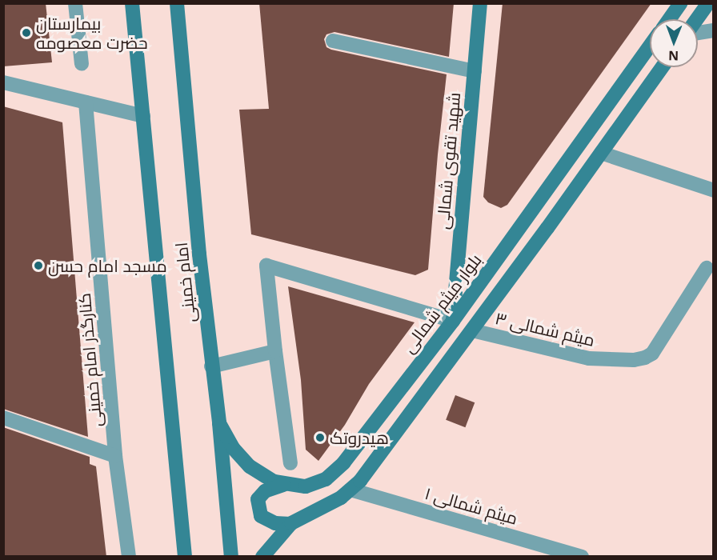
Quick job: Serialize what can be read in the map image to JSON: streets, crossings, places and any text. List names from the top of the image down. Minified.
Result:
{"streets":{"main road":["شهید تقوی شمالی","امام خمینی","بلوار میثم شمالی"],"street":["میثم شمالی ۳","کنارگذر امام خمینی","میثم شمالی ۱"]},"crossings":[["شهید تقوی شمالی","بلوار میثم شمالی"],["امام خمینی","بلوار میثم شمالی"]],"places":["بیمارستان حضرت معصومه","مسجد امام حسن","هیدروتک"],"north":"bottom"}
